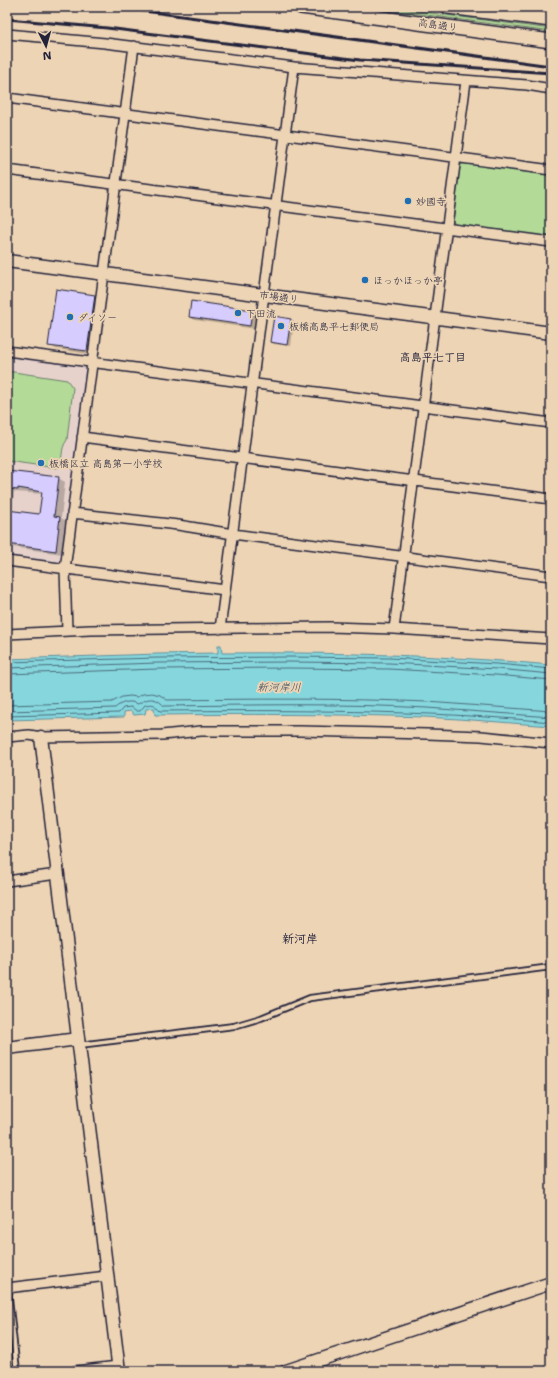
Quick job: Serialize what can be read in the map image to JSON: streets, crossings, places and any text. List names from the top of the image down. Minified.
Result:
{"streets":{"main road":["高島通り"],"street":["市場通り"]},"districts":["高島平七丁目","新河岸"],"water":["新河岸川"],"places":["妙國寺","ほっかほっか亭","下田流","ダイソー","板橋高島平七郵便局","板橋区立 高島第一小学校"],"north":"bottom"}
